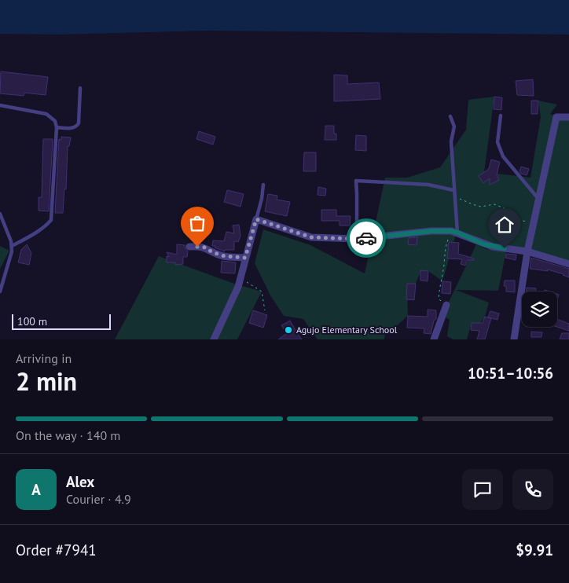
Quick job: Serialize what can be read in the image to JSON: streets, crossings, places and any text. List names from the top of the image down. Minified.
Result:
{"places":["Agujo Elementary School"],"scale_bar":"100 m","page":{"scale":"100 m","heading":["2 min","Arriving in","10:51–10:56"],"panel":["Alex","Courier · 4.9","Order #7941","$9.91"],"bar":"On the way · 140 m","round":"A"}}
